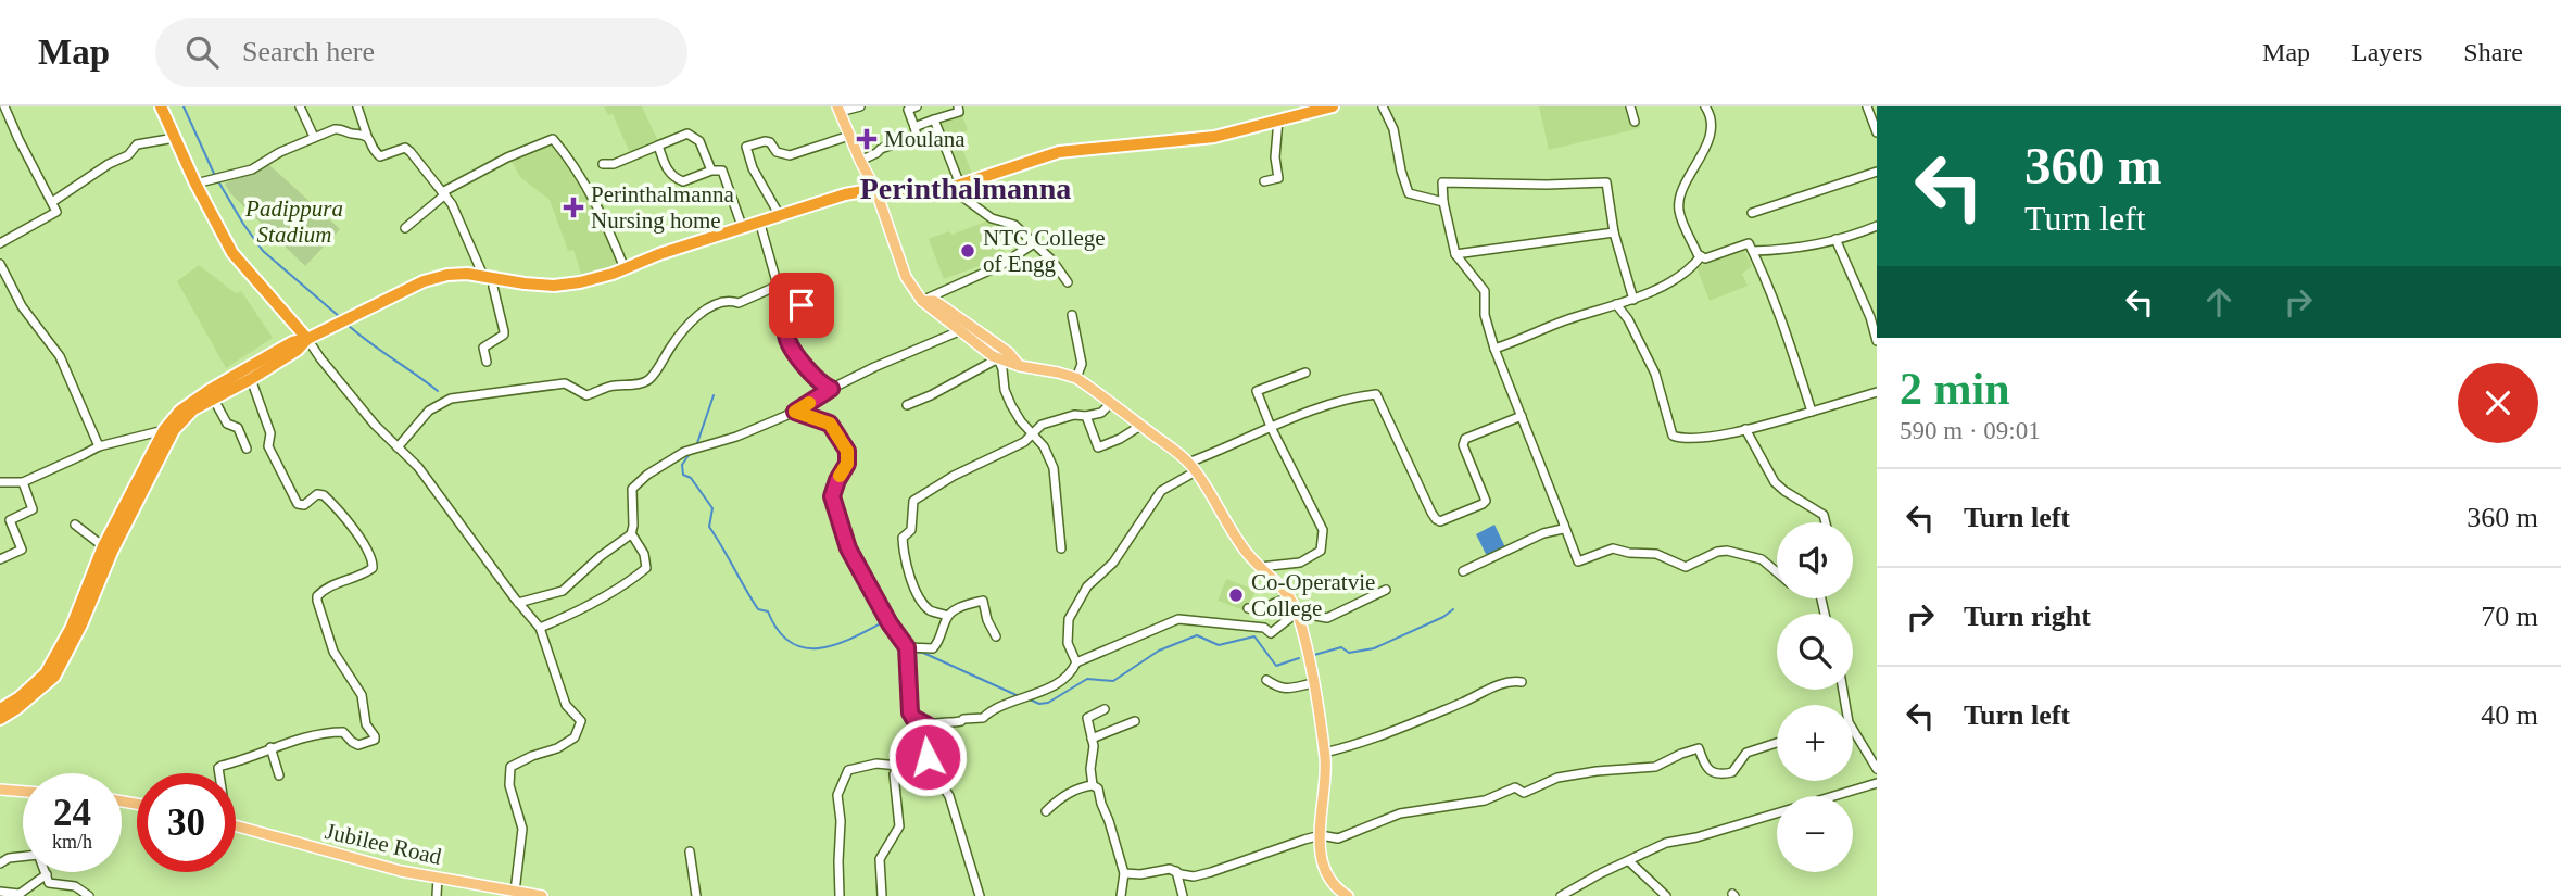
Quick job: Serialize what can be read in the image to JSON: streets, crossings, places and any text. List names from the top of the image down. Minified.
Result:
{"streets":{"main road":["Jubilee Road"]},"districts":["Perinthalmanna"],"parks":["Padippura Stadium"],"places":{"health":["Moulana","Perinthalmanna Nursing home"],"other":["NTC College of Engg","Co-Operatvie College"]},"page":{"header":"Map","search":"Search here","nav":["Map","Layers","Share"],"turn":["360 m","Turn left"],"heading":["2 min","590 m · 09:01"],"list":[{"name":"Turn left","value":"360 m"},{"name":"Turn right","value":"70 m"},{"name":"Turn left","value":"40 m"}],"map_buttons":["+","−"],"speed":"24 km/h","limit":"30"}}
